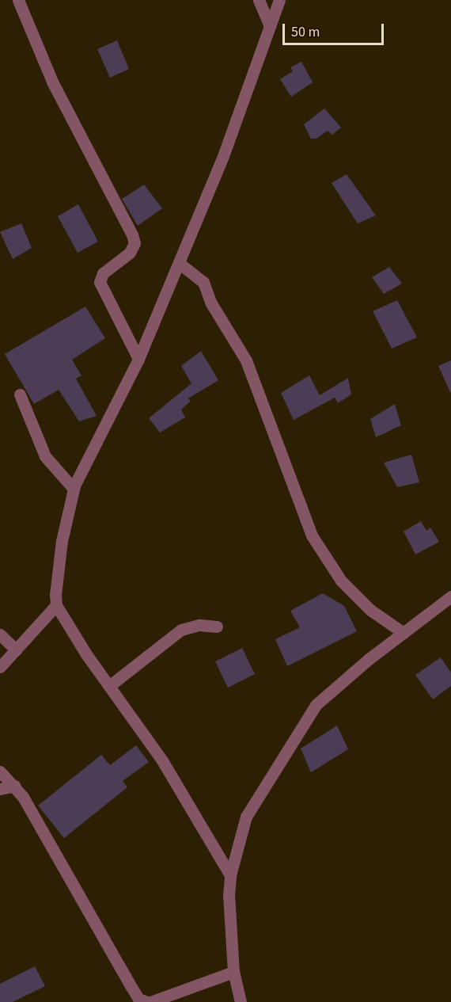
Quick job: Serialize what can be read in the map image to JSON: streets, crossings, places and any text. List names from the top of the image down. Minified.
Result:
{"scale_bar":"50 m"}
